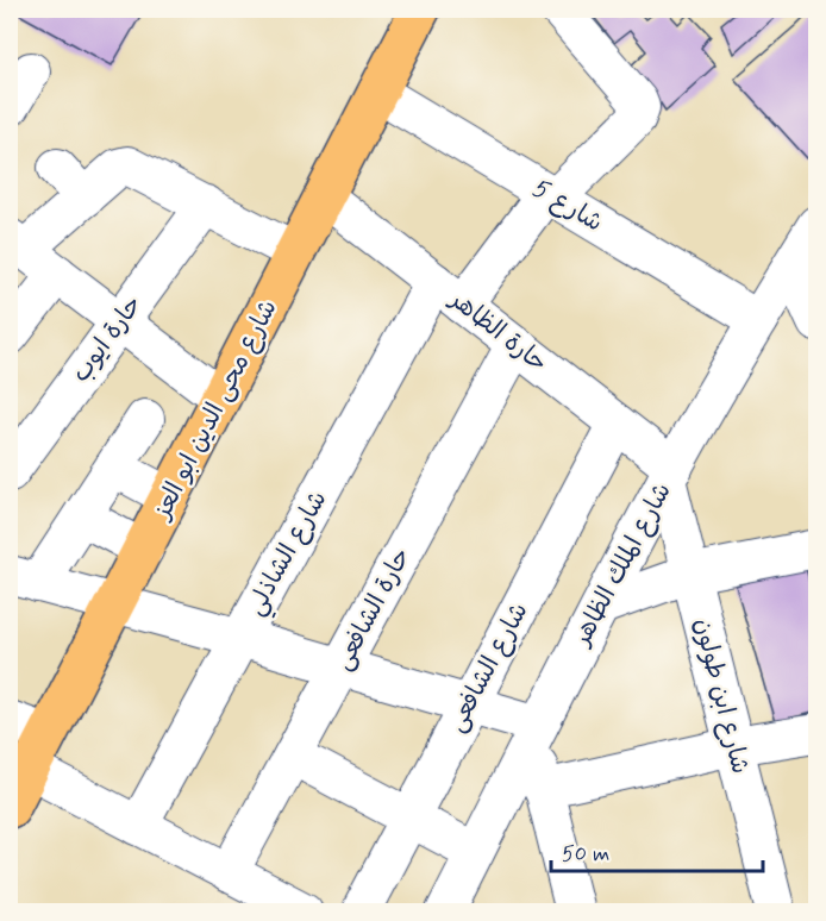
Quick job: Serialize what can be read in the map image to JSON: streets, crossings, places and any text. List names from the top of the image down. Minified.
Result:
{"streets":{"main road":["شارع محى الدين ابو العز"],"street":["شارع 5","حارة الظاهر","حارة ايوب","شارع الشاذلي","شارع الملك الظاهر","حارة الشافعى","شارع الشافعى","شارع ابن طولون"]},"crossings":[["شارع 5","شارع محى الدين ابو العز"],["شارع 5","شارع الشاذلي"],["شارع 5","شارع الملك الظاهر"],["حارة الظاهر","شارع محى الدين ابو العز"],["حارة الظاهر","شارع الشاذلي"],["حارة الظاهر","شارع الملك الظاهر"],["حارة الظاهر","حارة الشافعى"],["حارة الظاهر","شارع الشافعى"],["حارة الظاهر","شارع ابن طولون"],["شارع الملك الظاهر","شارع ابن طولون"]],"scale_bar":"50 m"}
